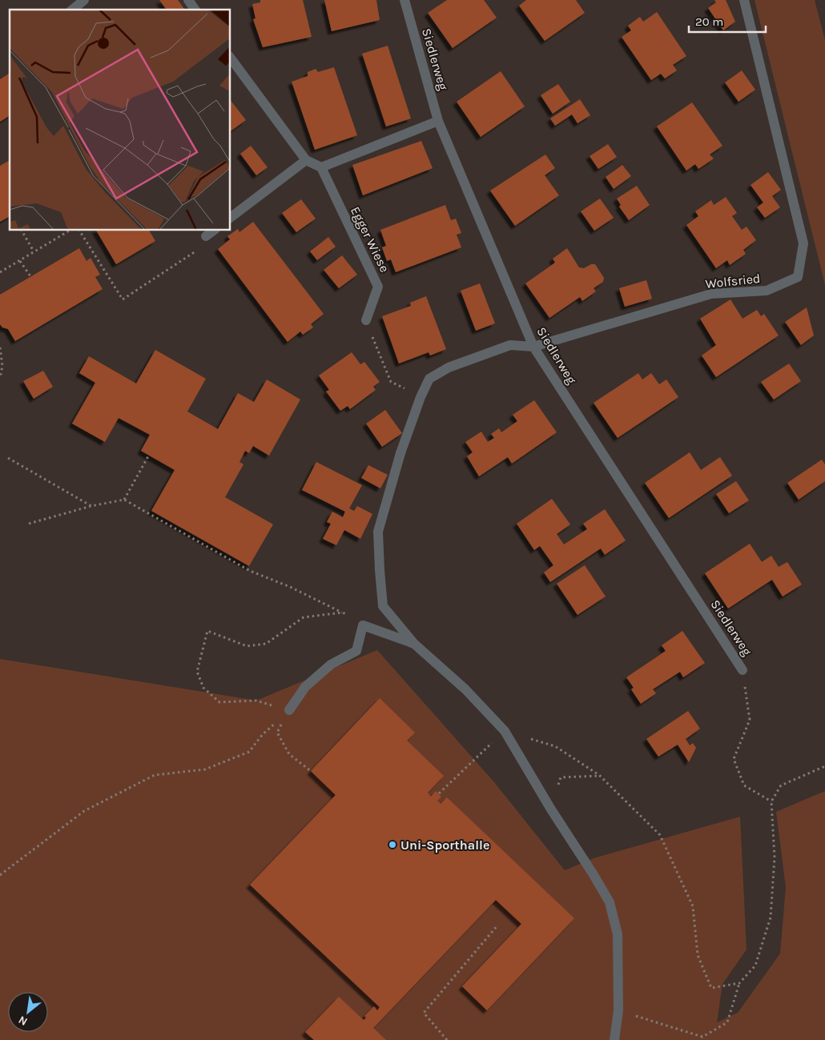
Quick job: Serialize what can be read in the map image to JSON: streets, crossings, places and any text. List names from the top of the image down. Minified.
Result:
{"streets":{"street":["Siedlerweg","Egger Wiese","Wolfsried"]},"crossings":[["Siedlerweg","Wolfsried"]],"places":["Uni-Sporthalle"],"scale_bar":"20 m","north":"bottom left"}
